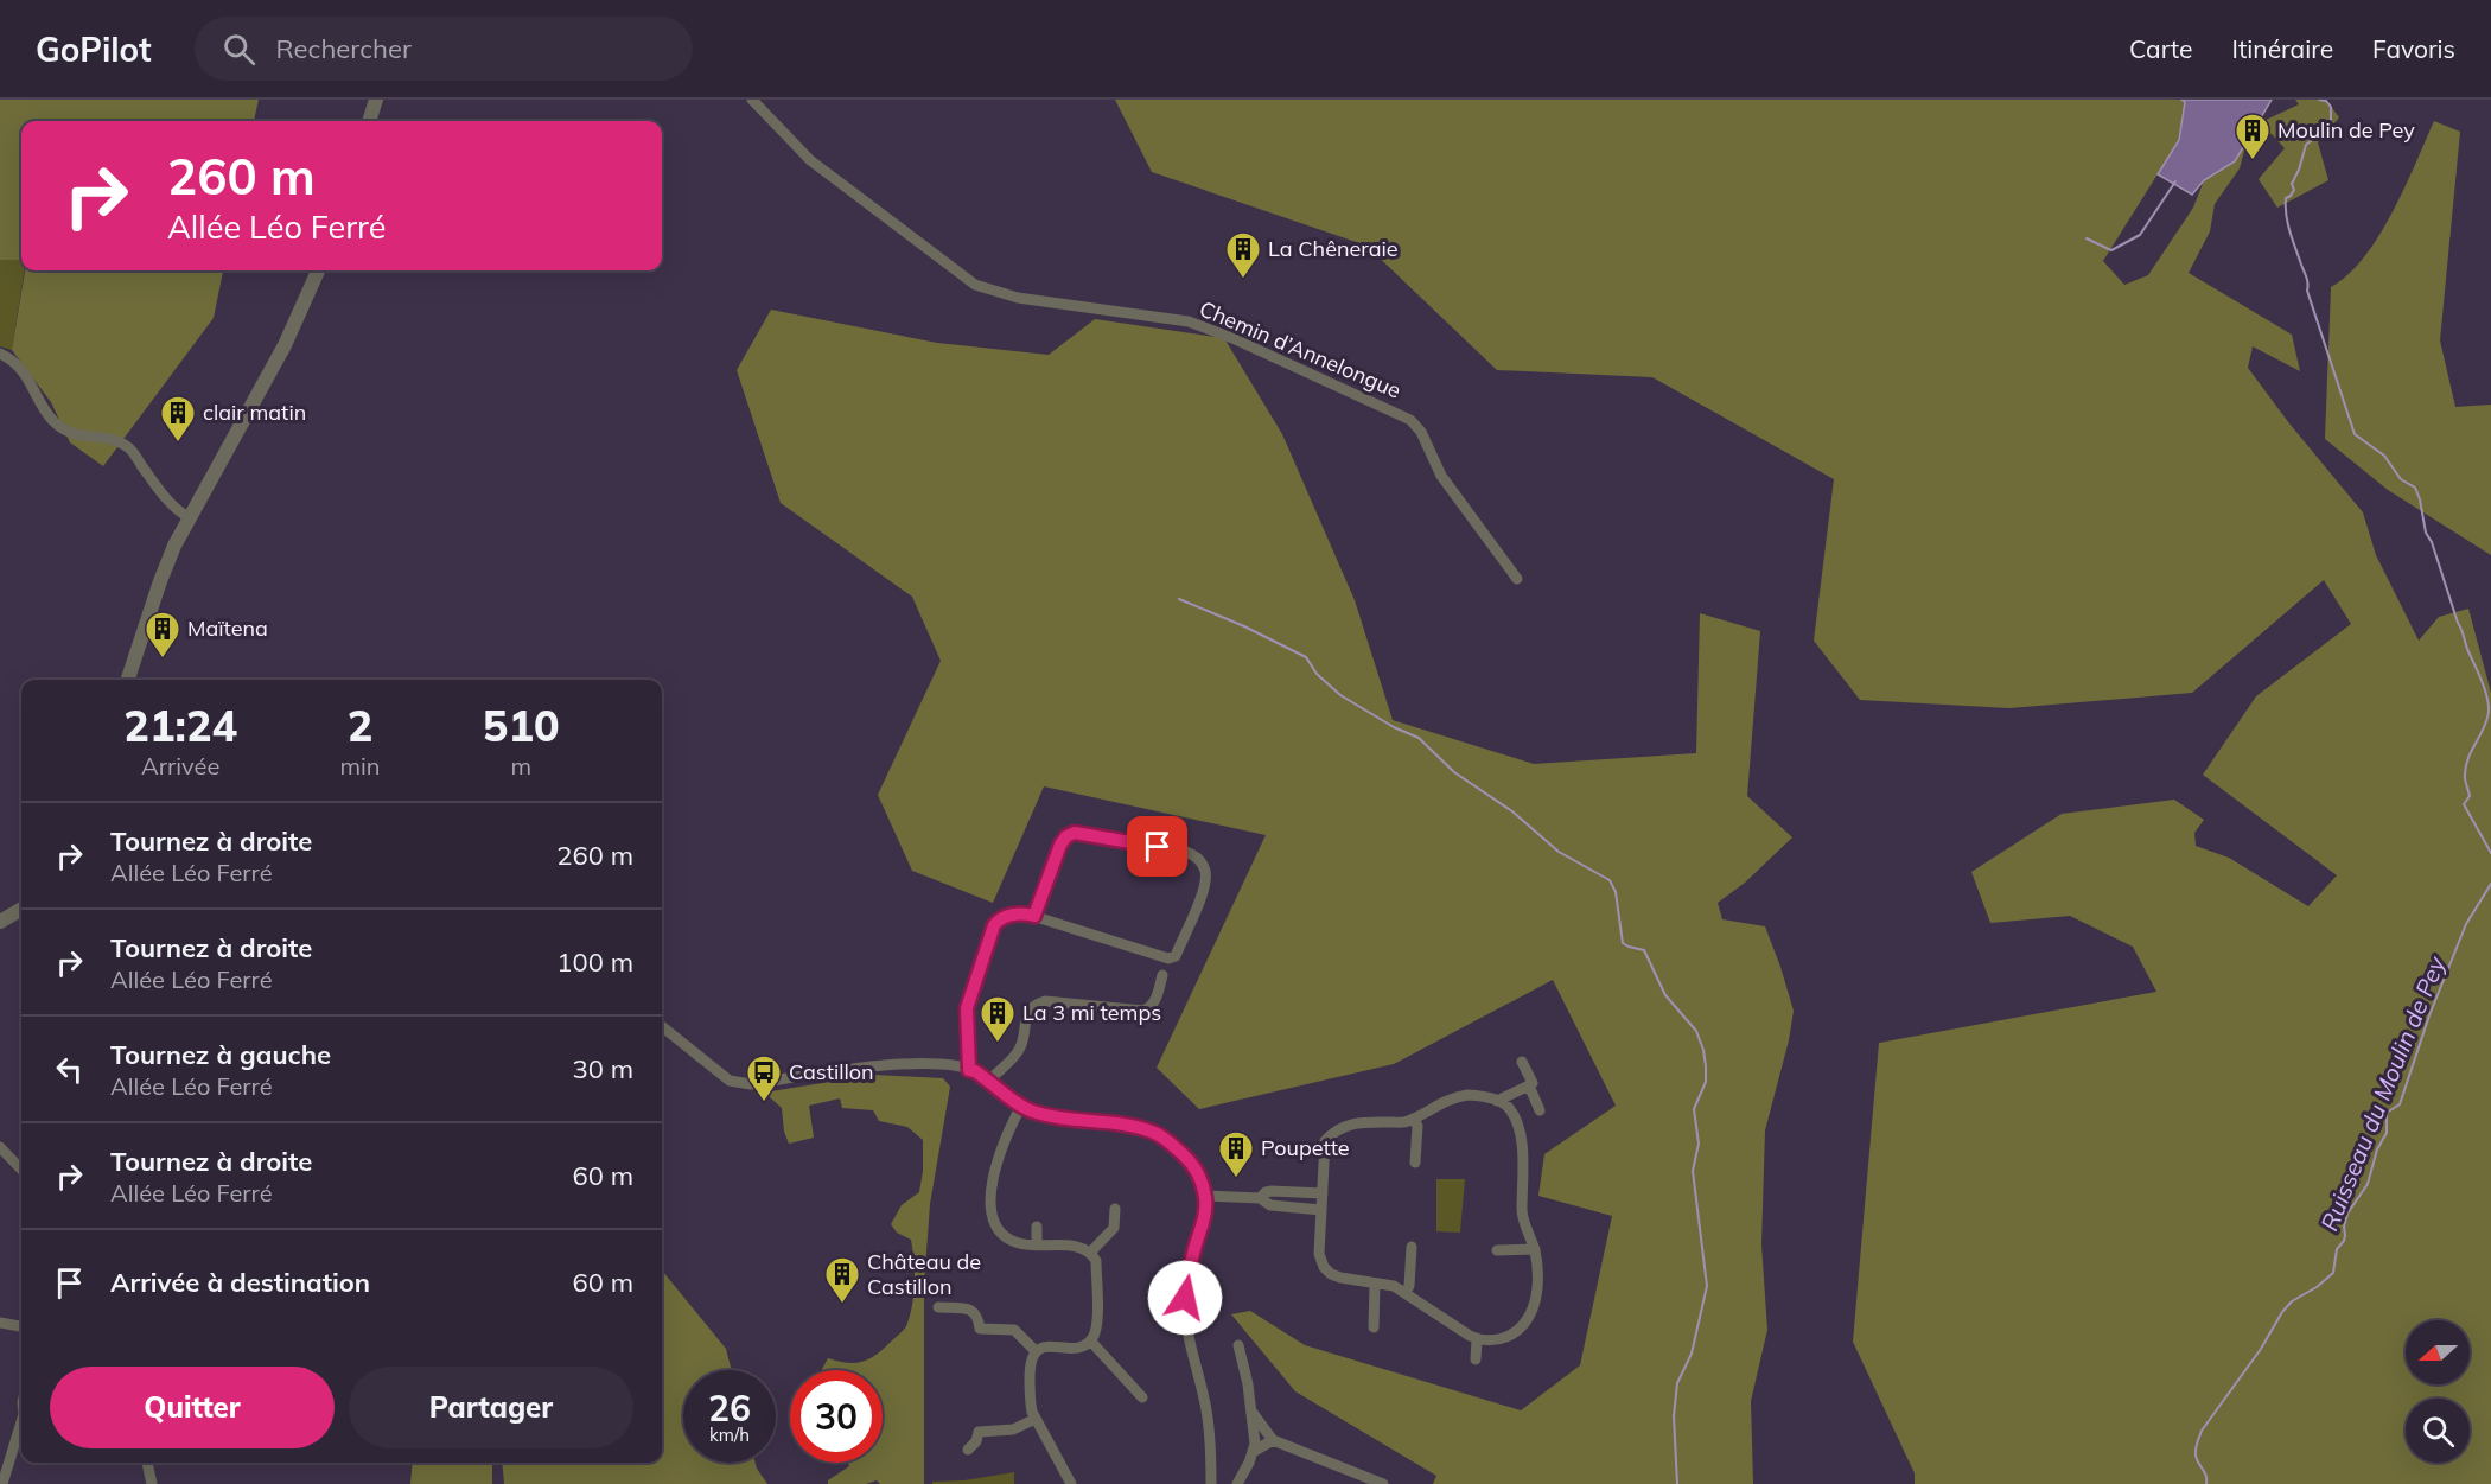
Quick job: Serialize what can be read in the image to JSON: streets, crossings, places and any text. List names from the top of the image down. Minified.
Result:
{"streets":{"street":["Chemin d’Annelongue"]},"water":["Ruisseau du Moulin de Pey"],"places":{"building":["Moulin de Pey","La Chêneraie","clair matin","Maïtena","La 3 mi temps","Poupette","Château de Castillon"],"bus stop":["Castillon"]},"north":"left","page":{"header":"GoPilot","search":"Rechercher","nav":["Carte","Itinéraire","Favoris"],"turn":["260 m","Allée Léo Ferré"],"eta":["21:24","Arrivée","2","min","510","m"],"list":[{"name":"Tournez à droite","note":"Allée Léo Ferré","value":"260 m"},{"name":"Tournez à droite","note":"Allée Léo Ferré","value":"100 m"},{"name":"Tournez à gauche","note":"Allée Léo Ferré","value":"30 m"},{"name":"Tournez à droite","note":"Allée Léo Ferré","value":"60 m"},{"name":"Arrivée à destination","value":"60 m"}],"buttons":["Quitter","Partager"],"speed":"26 km/h","limit":"30"}}
